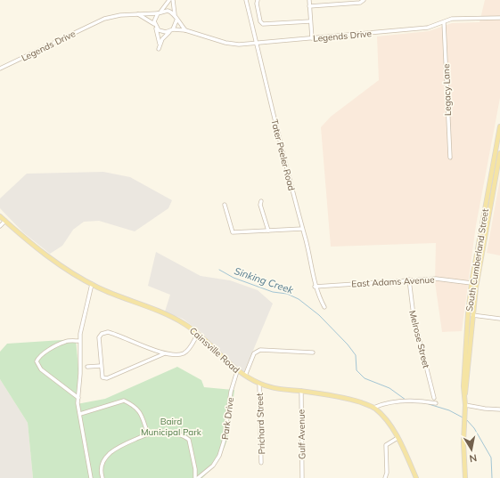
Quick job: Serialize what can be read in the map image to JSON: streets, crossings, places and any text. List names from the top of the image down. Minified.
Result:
{"streets":{"main road":["South Cumberland Street","Cainsville Road"],"street":["Legends Drive","Legacy Lane","Tater Peeler Road","East Adams Avenue","Melrose Street","Park Drive","Prichard Street","Gulf Avenue"]},"crossings":[["Legends Drive","Legacy Lane"],["Legends Drive","Tater Peeler Road"],["Tater Peeler Road","East Adams Avenue"],["South Cumberland Street","East Adams Avenue"],["East Adams Avenue","Melrose Street"],["Cainsville Road","Park Drive"],["Cainsville Road","Prichard Street"],["Cainsville Road","Gulf Avenue"]],"water":["Sinking Creek"],"parks":["Baird Municipal Park"],"north":"bottom"}
